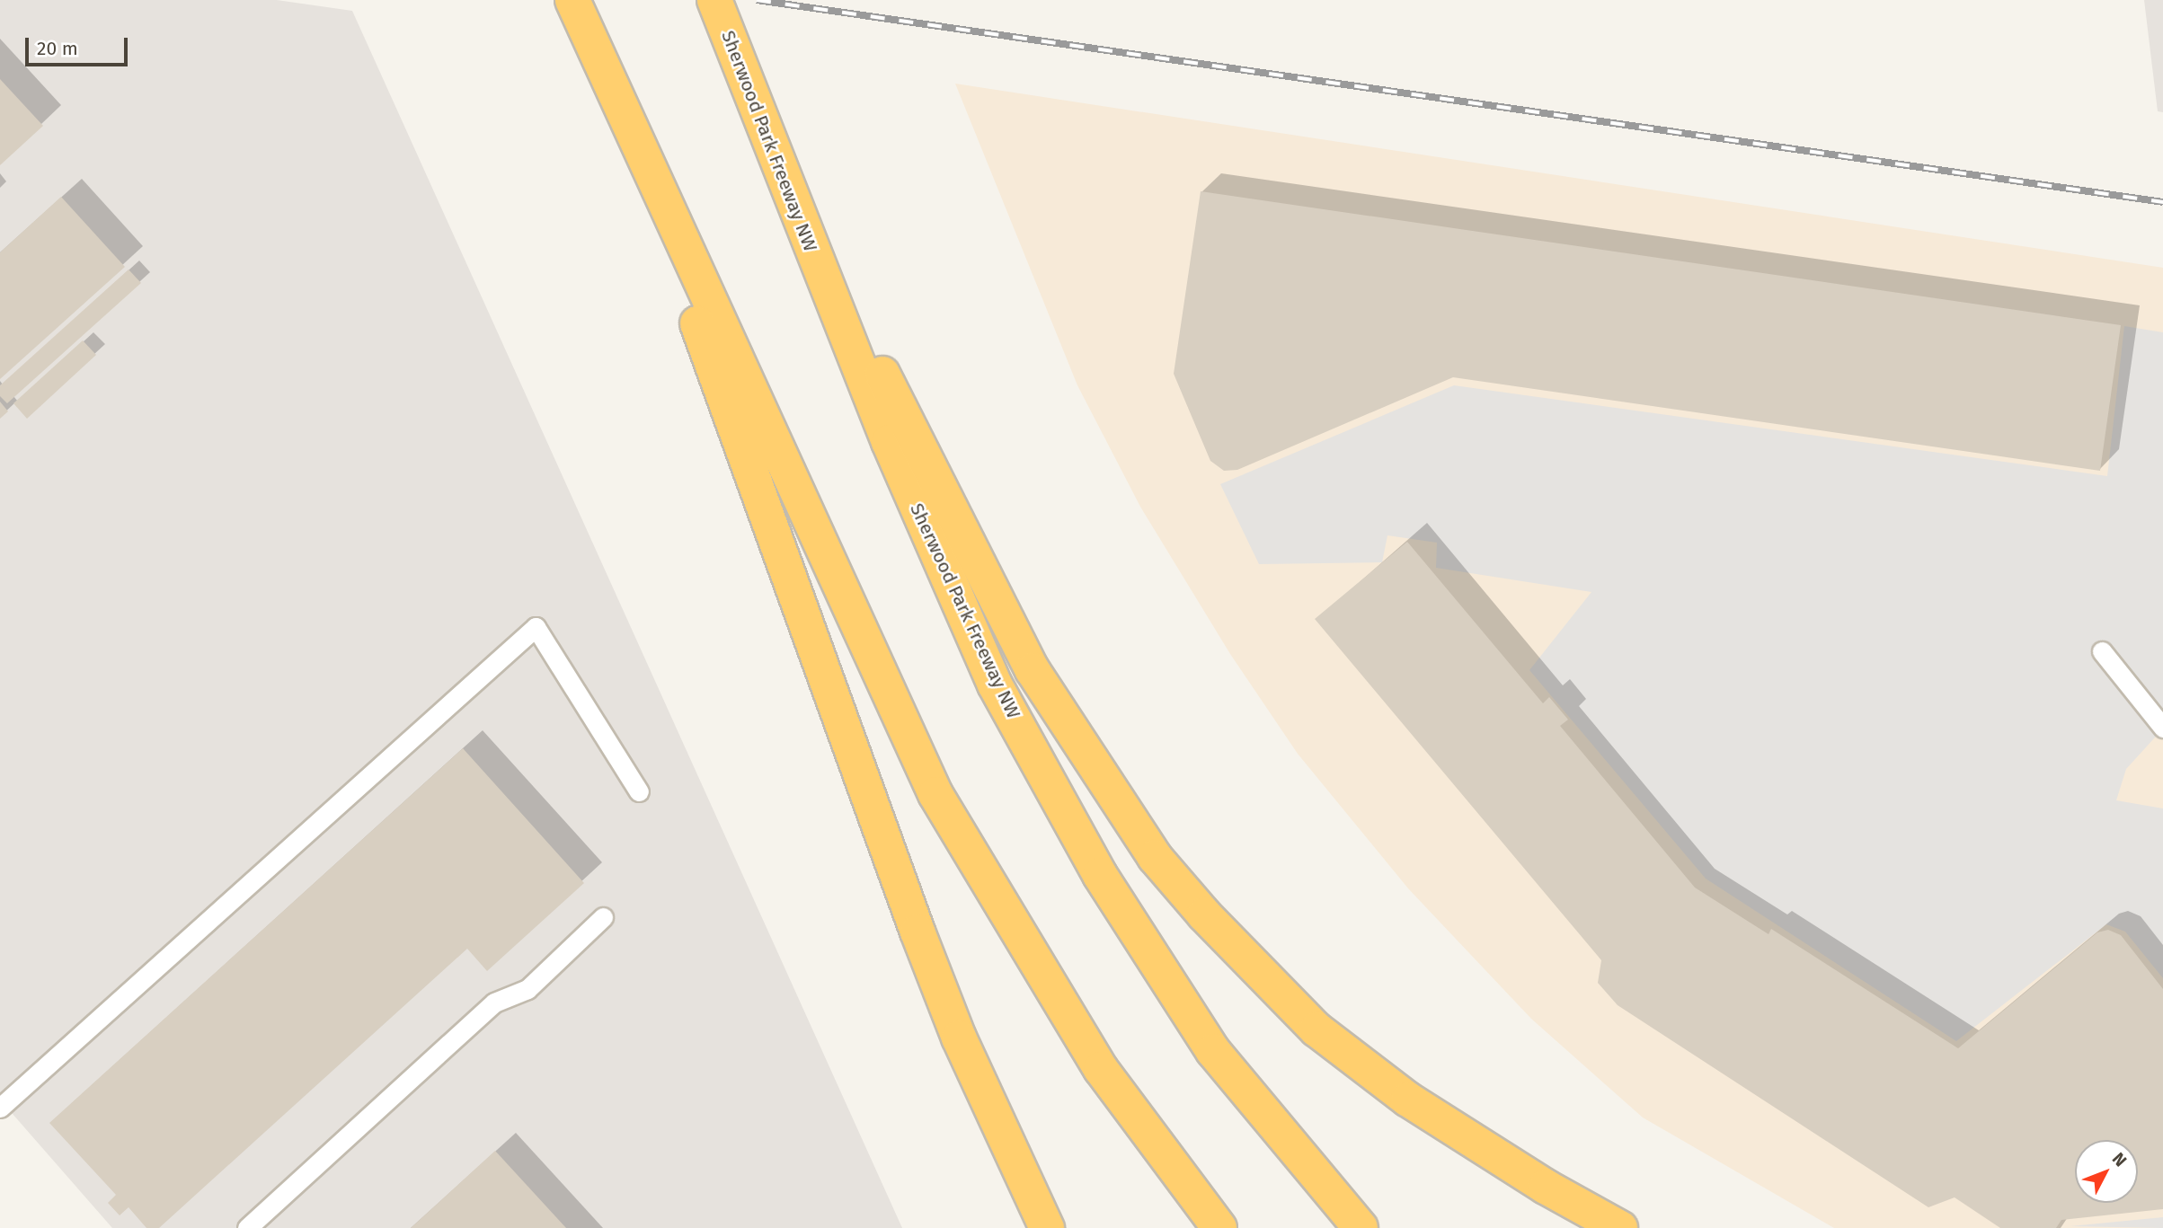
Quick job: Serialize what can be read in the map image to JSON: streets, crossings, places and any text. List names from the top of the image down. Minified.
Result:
{"streets":{"highway":["Sherwood Park Freeway NW"]},"scale_bar":"20 m","north":"top right"}
